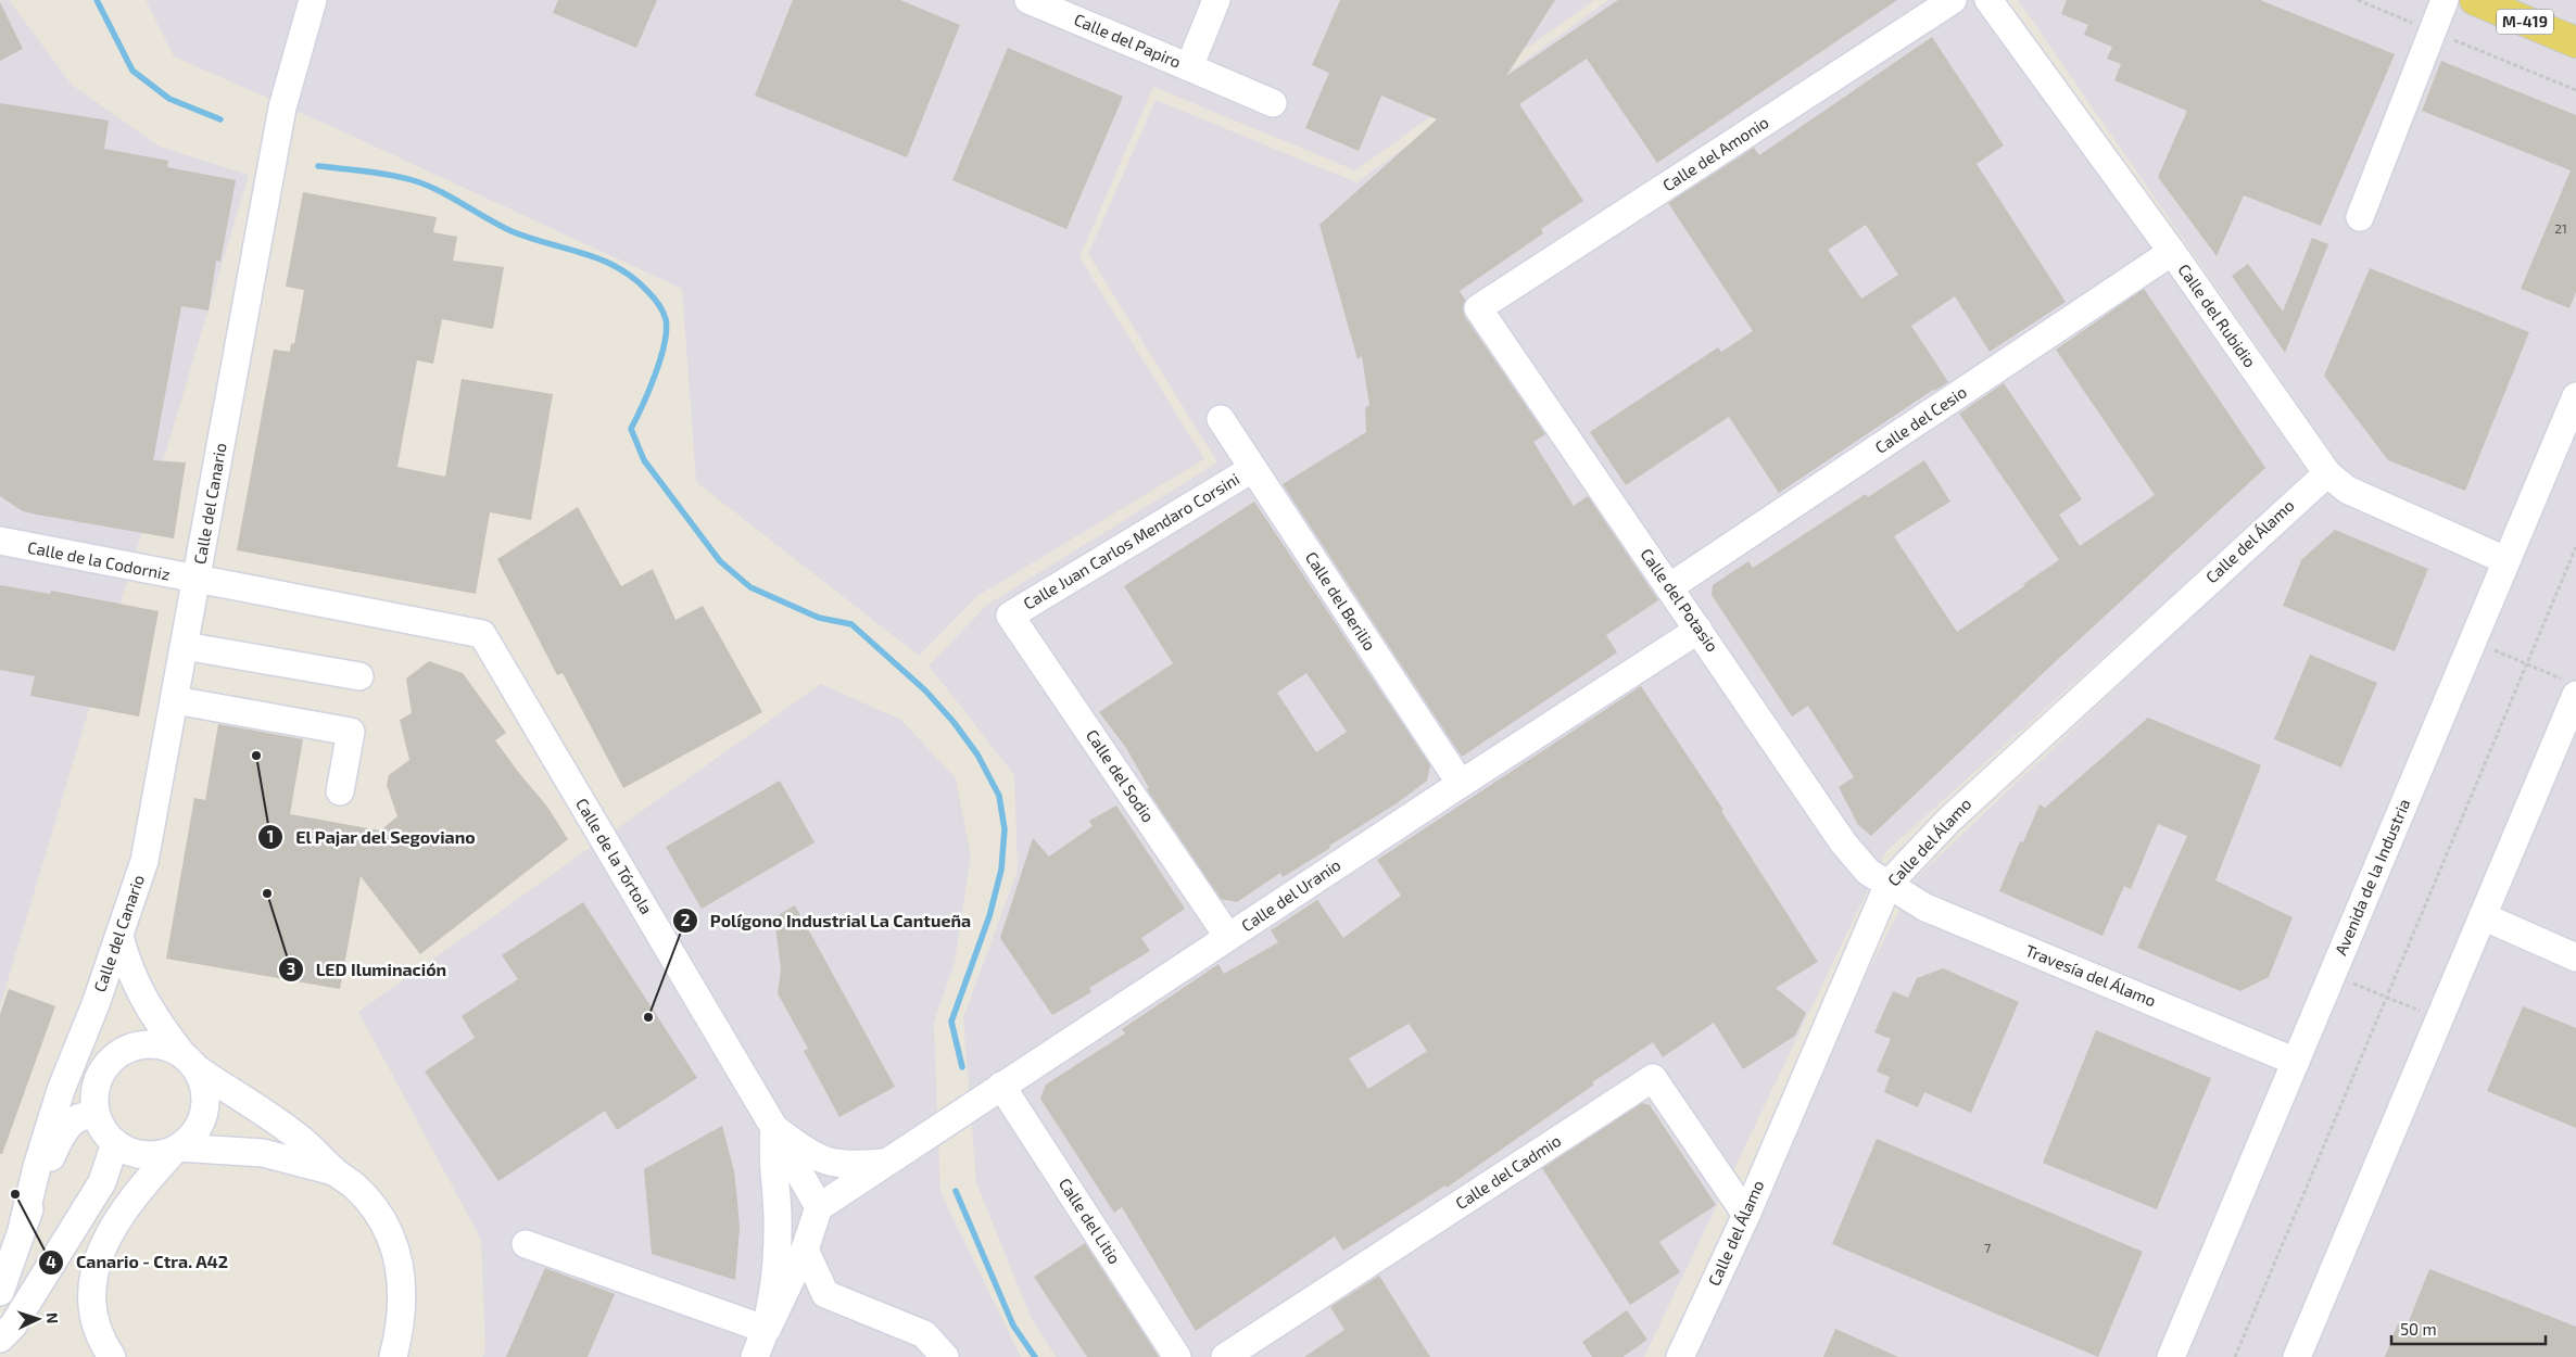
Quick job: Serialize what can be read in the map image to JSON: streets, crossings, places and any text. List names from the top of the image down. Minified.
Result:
{"streets":{"main road":["M-419"],"street":["Calle del Papiro","Calle del Amonio","Calle del Rubidio","Calle del Cesio","Calle del Canario","Calle Juan Carlos Mendaro Corsini","Calle del Álamo","Calle de la Codorniz","Calle del Potasio","Calle del Berilio","Calle del Sodio","Calle de la Tórtola","Avenida de la Industria","Calle del Uranio","Travesía del Álamo","Calle del Cadmio","Calle del Litio"]},"crossings":[["Calle del Amonio","Calle del Potasio"],["Calle del Rubidio","Calle del Cesio"],["Calle del Rubidio","Calle del Álamo"],["Calle del Rubidio","Avenida de la Industria"],["Calle del Cesio","Calle del Potasio"],["Calle del Canario","Calle de la Codorniz"],["Calle del Canario","Calle de la Tórtola"],["Calle Juan Carlos Mendaro Corsini","Calle del Berilio"],["Calle Juan Carlos Mendaro Corsini","Calle del Sodio"],["Calle del Álamo","Calle del Potasio"],["Calle del Álamo","Travesía del Álamo"],["Calle del Álamo","Calle del Cadmio"],["Calle de la Codorniz","Calle de la Tórtola"],["Calle del Potasio","Calle del Uranio"],["Calle del Potasio","Travesía del Álamo"],["Calle del Berilio","Calle del Uranio"],["Calle del Sodio","Calle del Uranio"],["Calle de la Tórtola","Calle del Uranio"],["Avenida de la Industria","Travesía del Álamo"],["Calle del Uranio","Calle del Litio"]],"places":["El Pajar del Segoviano","LED Iluminación","Polígono Industrial La Cantueña","Canario - Ctra. A42"],"house_numbers":["21","7"],"scale_bar":"50 m","north":"right"}
